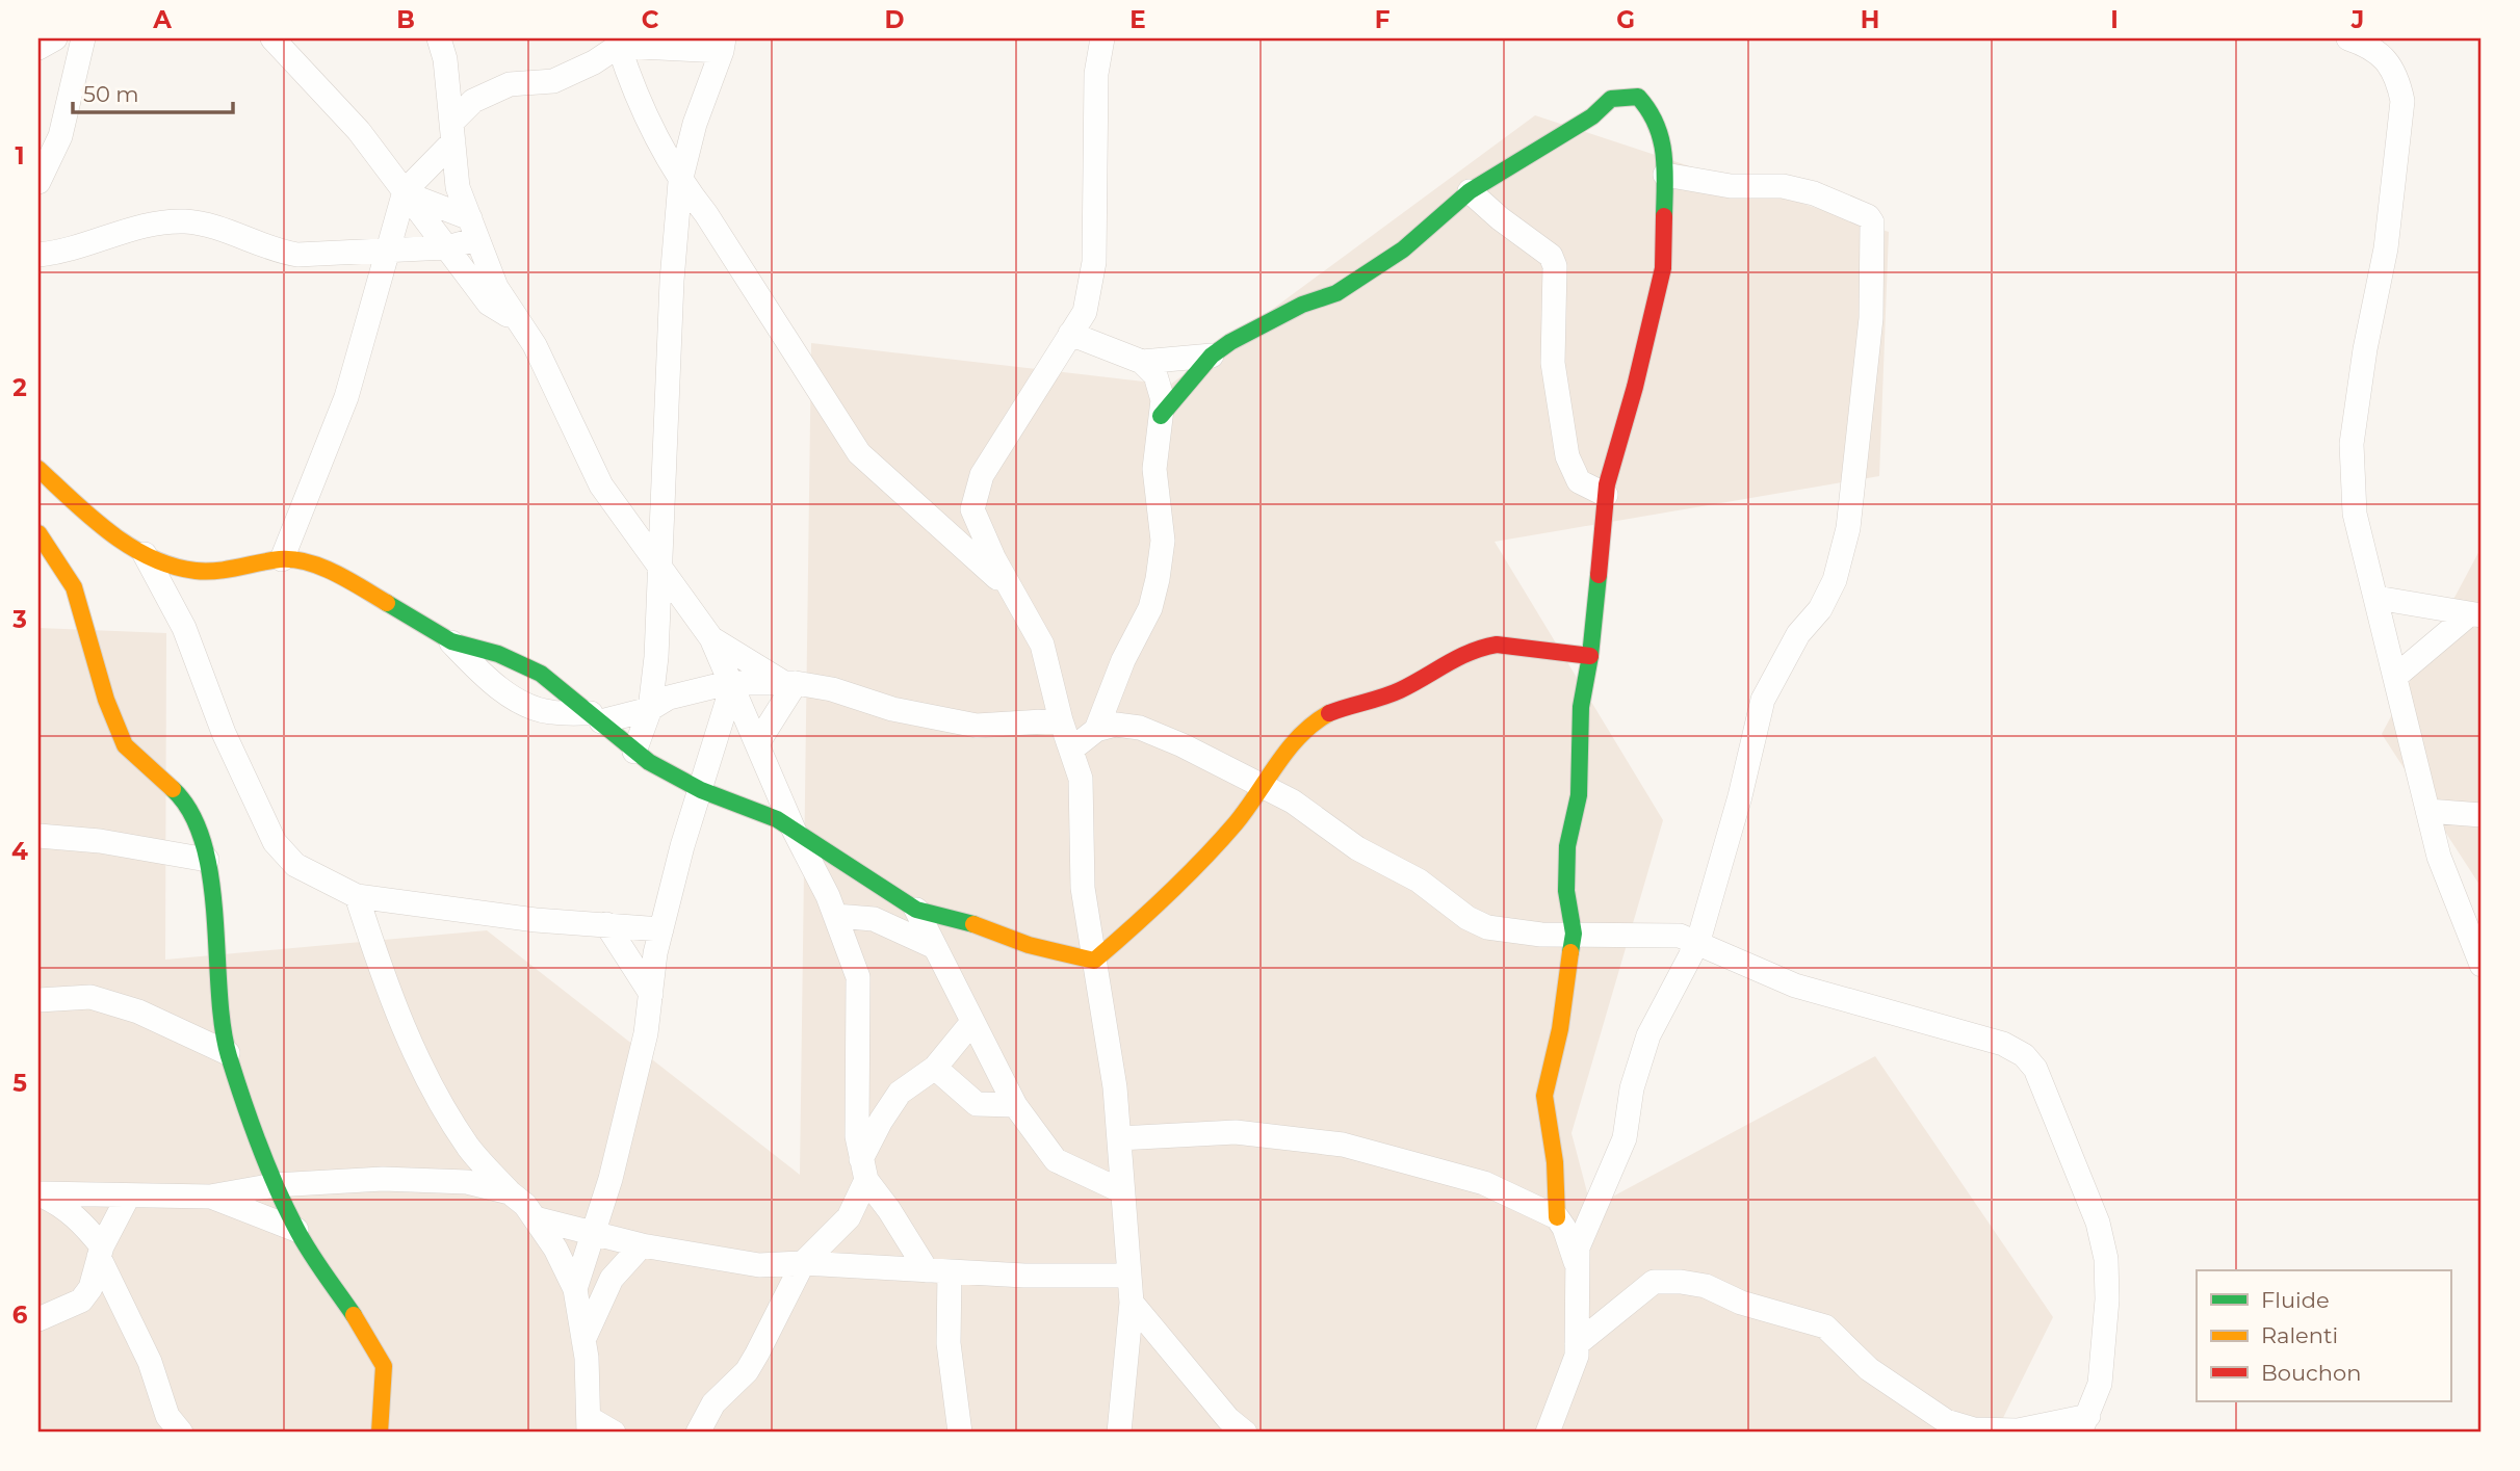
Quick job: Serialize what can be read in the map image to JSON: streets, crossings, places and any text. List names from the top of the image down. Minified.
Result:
{"legend":["Fluide","Ralenti","Bouchon"],"scale_bar":"50 m","grid":{"columns":["A","B","C","D","E","F","G","H","I","J"],"rows":["1","2","3","4","5","6"]}}
